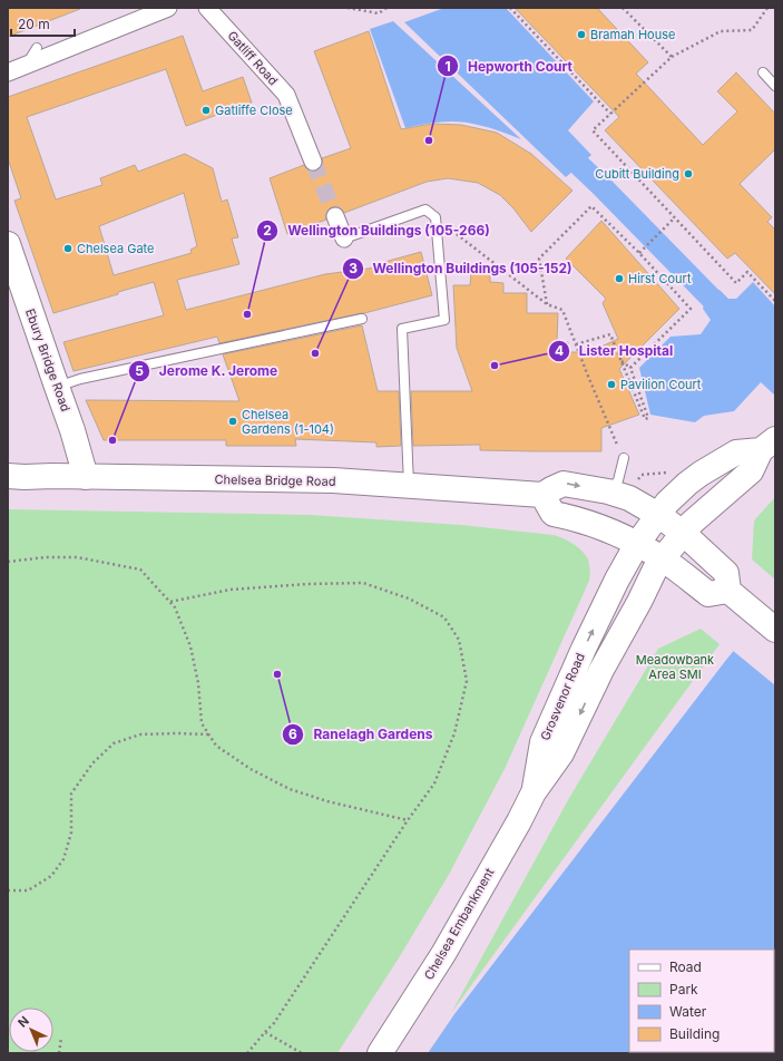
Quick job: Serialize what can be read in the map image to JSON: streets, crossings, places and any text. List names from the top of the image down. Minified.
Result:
{"streets":{"main road":["Ebury Bridge Road","Chelsea Bridge Road","Grosvenor Road","Chelsea Embankment"],"street":["Gatliff Road"]},"crossings":[["Ebury Bridge Road","Chelsea Bridge Road"],["Grosvenor Road","Chelsea Embankment"]],"parks":["Meadowbank Area SMI"],"places":["Bramah House","Gatliffe Close","Hepworth Court","Cubitt Building","Chelsea Gate","Hirst Court","Wellington Buildings (105-266)","Wellington Buildings (105-152)","Lister Hospital","Pavilion Court","Chelsea Gardens (1-104)","Jerome K. Jerome","Ranelagh Gardens"],"legend":["Road","Park","Water","Building"],"scale_bar":"20 m","north":"top left"}
